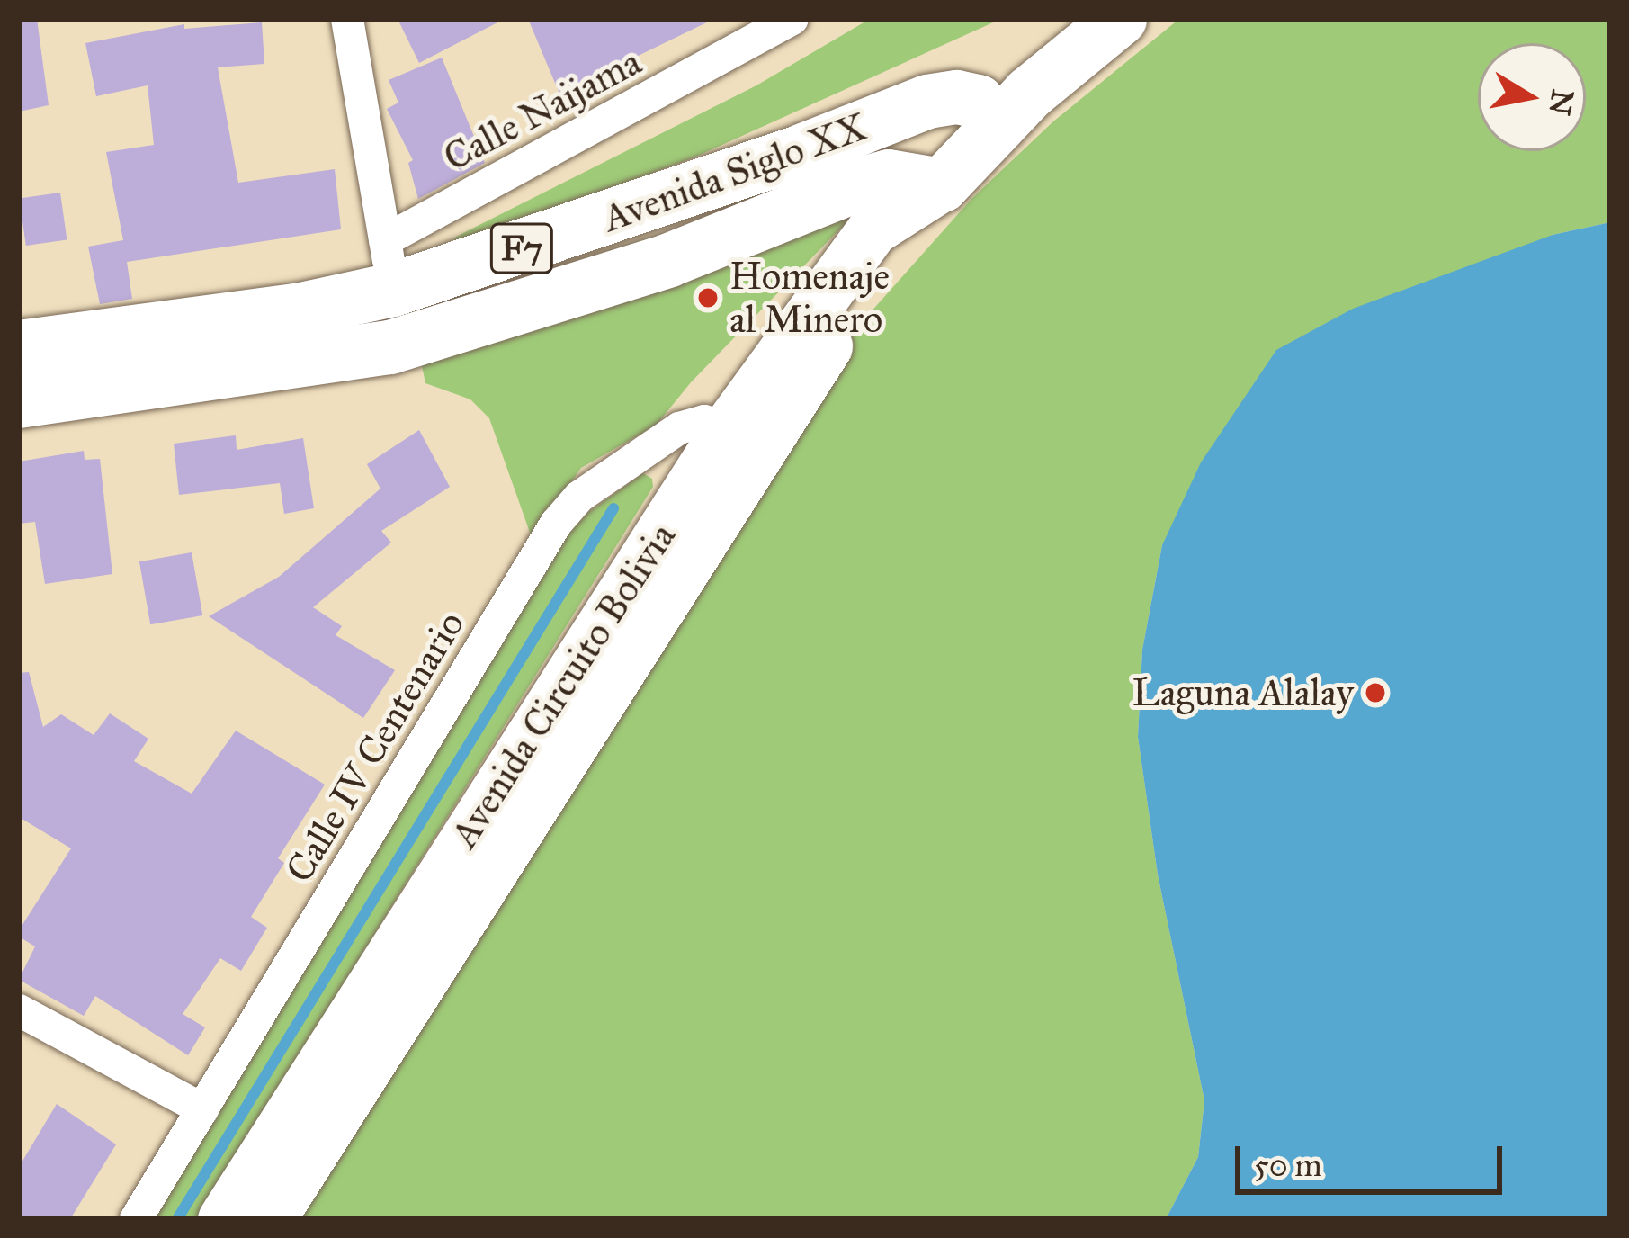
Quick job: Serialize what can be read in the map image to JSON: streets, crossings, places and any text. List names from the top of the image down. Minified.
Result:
{"streets":{"highway":["Avenida Siglo XX","F7","Avenida Circuito Bolivia"],"street":["Calle Naijama","Calle IV Centenario"]},"crossings":[["Calle Naijama","Avenida Siglo XX"],["Avenida Siglo XX","Avenida Circuito Bolivia"],["Avenida Circuito Bolivia","Calle IV Centenario"]],"places":["Homenaje al Minero","Laguna Alalay"],"scale_bar":"50 m","north":"right"}
